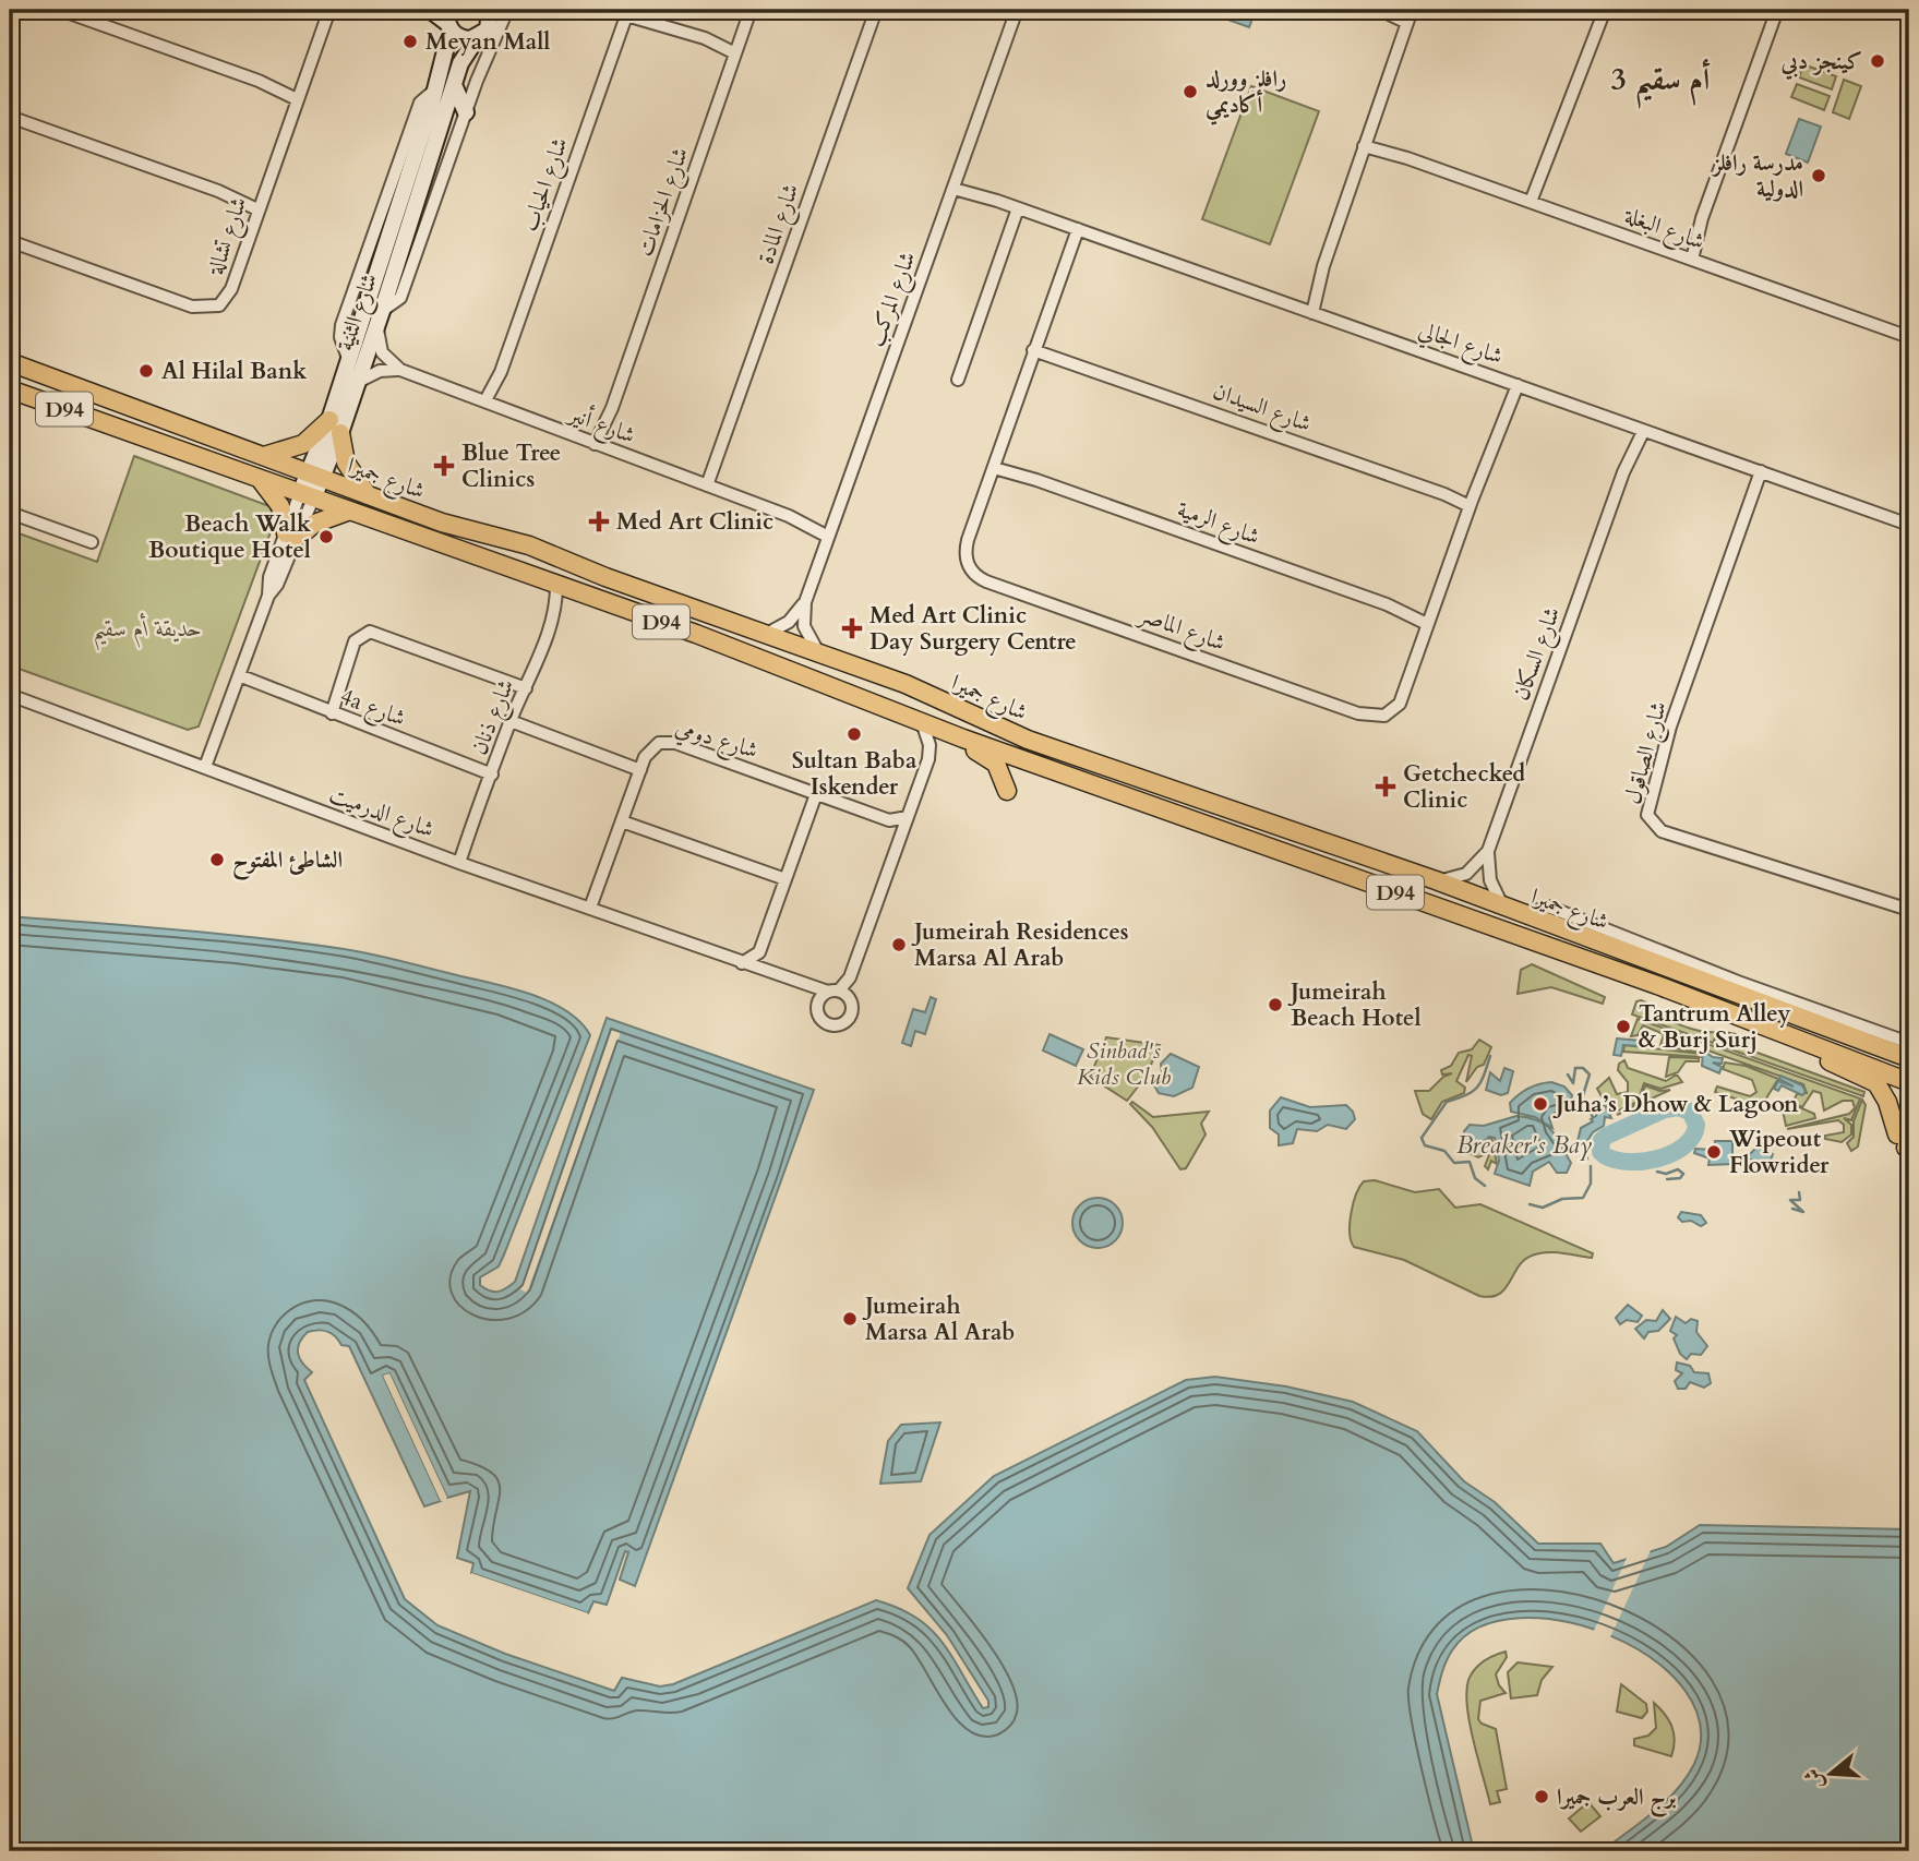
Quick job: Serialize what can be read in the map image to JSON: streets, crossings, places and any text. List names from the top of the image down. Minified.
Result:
{"streets":{"main road":["شارع الثنية","D94","شارع جميرا"],"street":["شارع الحياب","شارع الحزامات","شارع المادة","شارع البغلة","شارع تشالة","شارع المركب","شارع الجالي","شارع السيدان","شارع أنير","شارع الرمية","شارع الماصر","شارع السكان","4a شارع","شارع ذنان","شارع دومي","شارع الصاقول","شارع الدرميت"]},"crossings":[["شارع الحياب","شارع أنير"],["شارع الحزامات","شارع أنير"],["شارع المادة","شارع أنير"],["شارع المركب","شارع الجالي"],["شارع المركب","شارع أنير"],["شارع المركب","شارع جميرا"],["شارع الثنية","شارع جميرا"],["شارع الثنية","4a شارع"],["شارع الثنية","شارع الدرميت"],["شارع الجالي","شارع الماصر"],["شارع الجالي","شارع السكان"],["شارع الجالي","شارع الصاقول"],["شارع السيدان","شارع الماصر"],["شارع جميرا","شارع السكان"],["شارع جميرا","شارع ذنان"],["شارع الرمية","شارع الماصر"],["4a شارع","شارع ذنان"],["شارع ذنان","شارع الدرميت"],["شارع دومي","شارع الدرميت"]],"districts":["أم سقيم 3"],"water":["Breaker's Bay"],"parks":["حديقة أم سقيم","Sinbad's Kids Club"],"places":{"other":["Meyan Mall","كينجز دبي","رافلز وورلد أكاديمي","مدرسة رافلز الدولية","Al Hilal Bank","Beach Walk Boutique Hotel","Sultan Baba Iskender","الشاطئ المفتوح","Jumeirah Residences Marsa Al Arab","Jumeirah Beach Hotel","Tantrum Alley & Burj Surj","Juha’s Dhow & Lagoon","Wipeout Flowrider","Jumeirah Marsa Al Arab","برج العرب جميرا"],"health":["Blue Tree Clinics","Med Art Clinic","Med Art Clinic Day Surgery Centre","Getchecked Clinic"]},"north":"left"}
